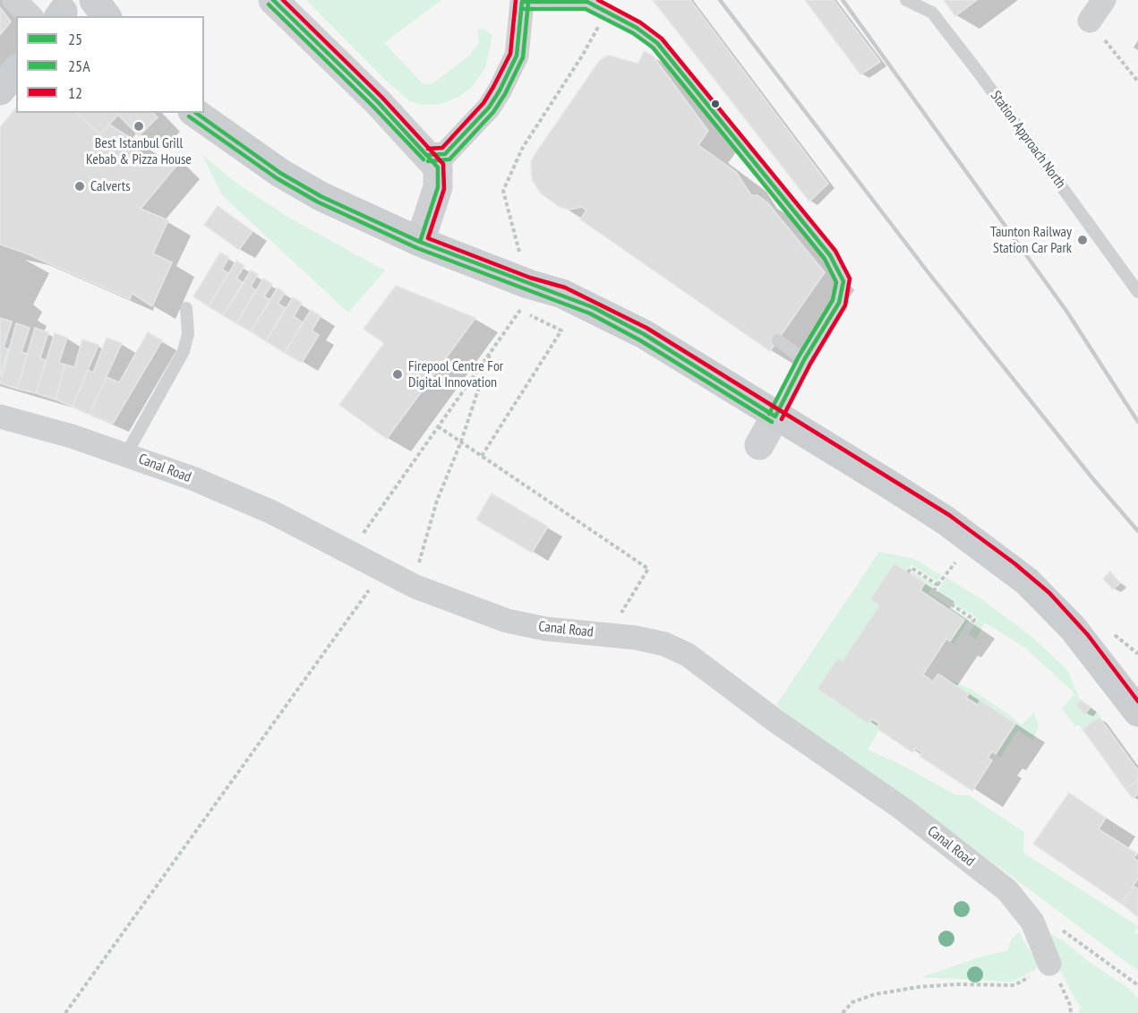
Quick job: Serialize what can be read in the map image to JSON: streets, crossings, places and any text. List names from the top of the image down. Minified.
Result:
{"streets":{"street":["Canal Road"],"lane":["Station Approach North"]},"places":["Best Istanbul Grill Kebab & Pizza House","Calverts","Taunton Railway Station Car Park","Firepool Centre For Digital Innovation"],"lines":["transit line 25","transit line 12","transit line 25A"],"legend":["25","25A","12"]}
